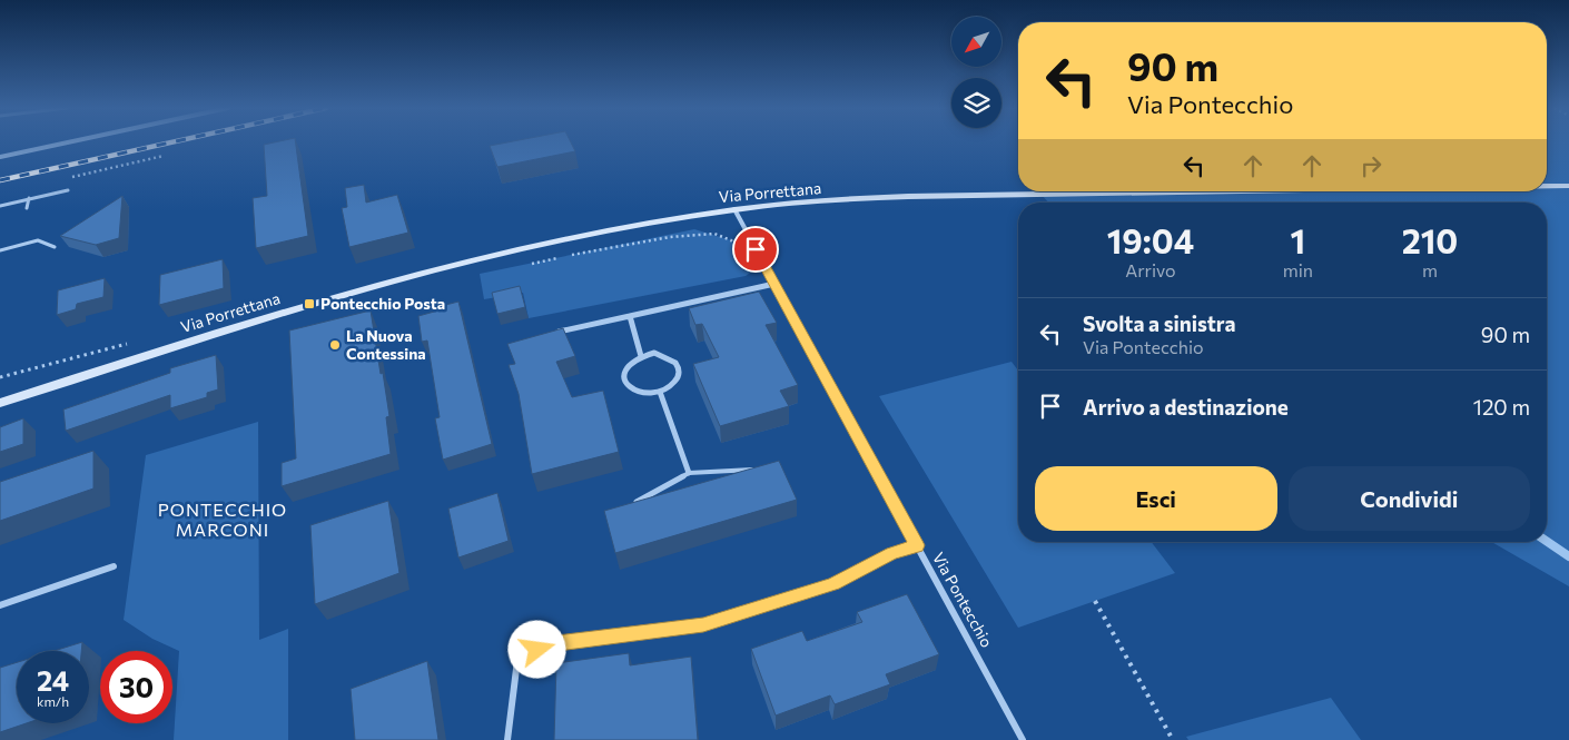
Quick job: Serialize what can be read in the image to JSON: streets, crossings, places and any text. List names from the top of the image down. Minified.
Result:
{"streets":{"main road":["Via Porrettana"],"street":["Via Pontecchio"]},"crossings":[["Via Porrettana","Via Pontecchio"]],"districts":["PONTECCHIO MARCONI"],"places":{"transit":["Pontecchio Posta"],"other":["La Nuova Contessina"]},"north":"bottom left","page":{"turn":["90 m","Via Pontecchio"],"eta":["19:04","Arrivo","1","min","210","m"],"list":[{"name":"Svolta a sinistra","note":"Via Pontecchio","value":"90 m"},{"name":"Arrivo a destinazione","value":"120 m"}],"buttons":["Esci","Condividi"],"speed":"24 km/h","limit":"30"}}
